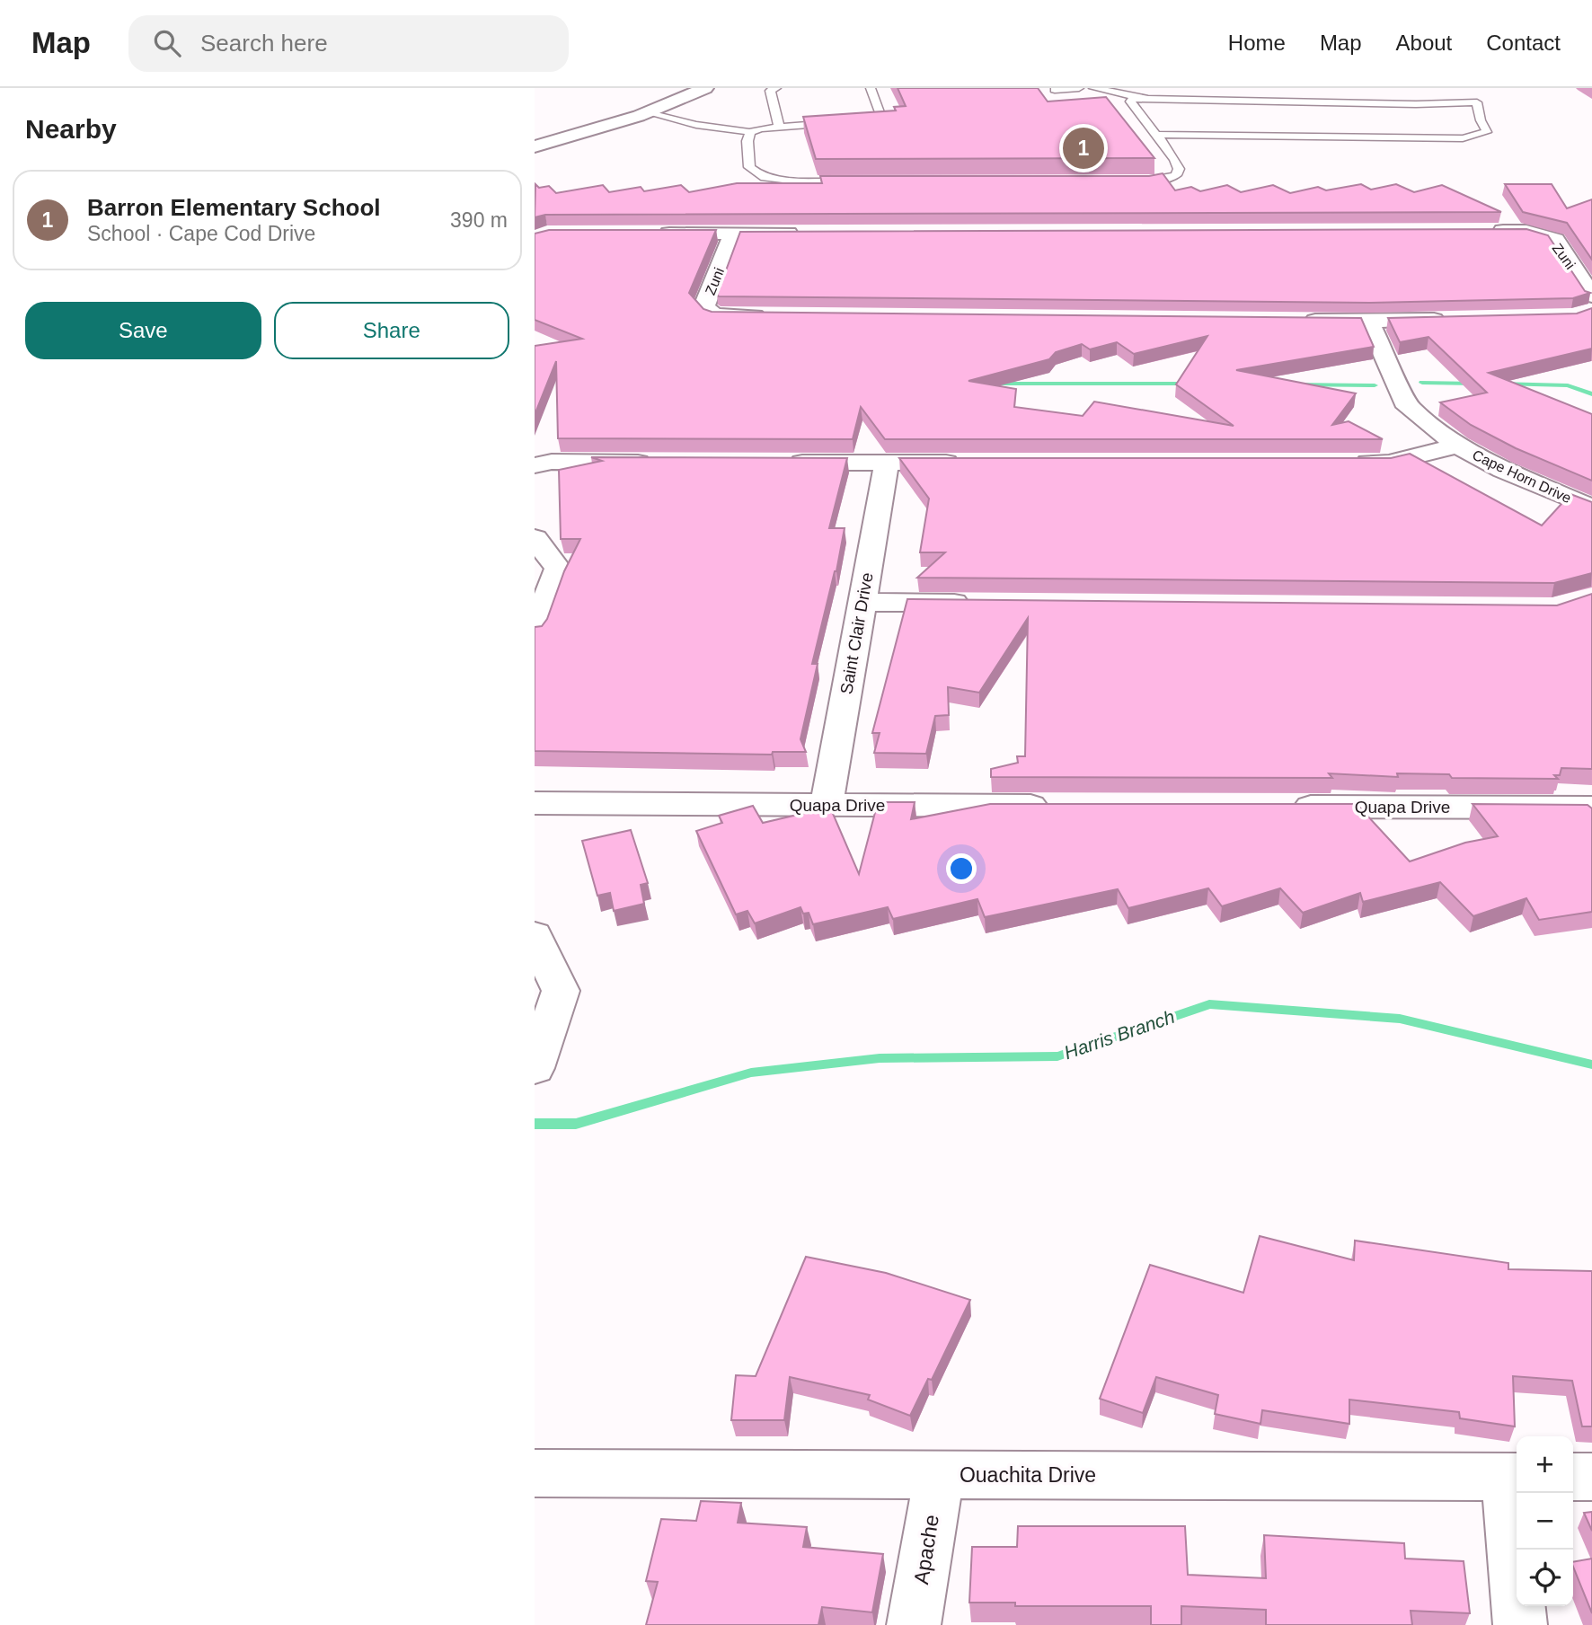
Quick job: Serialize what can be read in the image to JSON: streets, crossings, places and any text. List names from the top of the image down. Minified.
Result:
{"streets":{"street":["Zuni","Cape Horn Drive","Saint Clair Drive","Quapa Drive","Ouachita Drive","Apache"]},"crossings":[["Saint Clair Drive","Quapa Drive"],["Ouachita Drive","Apache"]],"water":["Harris Branch"],"page":{"header":"Map","search":"Search here","nav":["Home","Map","About","Contact"],"heading":"Nearby","pins":"1","list":[{"mark":"1","name":"Barron Elementary School","note":"School · Cape Cod Drive","value":"390 m"}],"buttons":["Save","Share"],"map_buttons":["+","−"]}}
